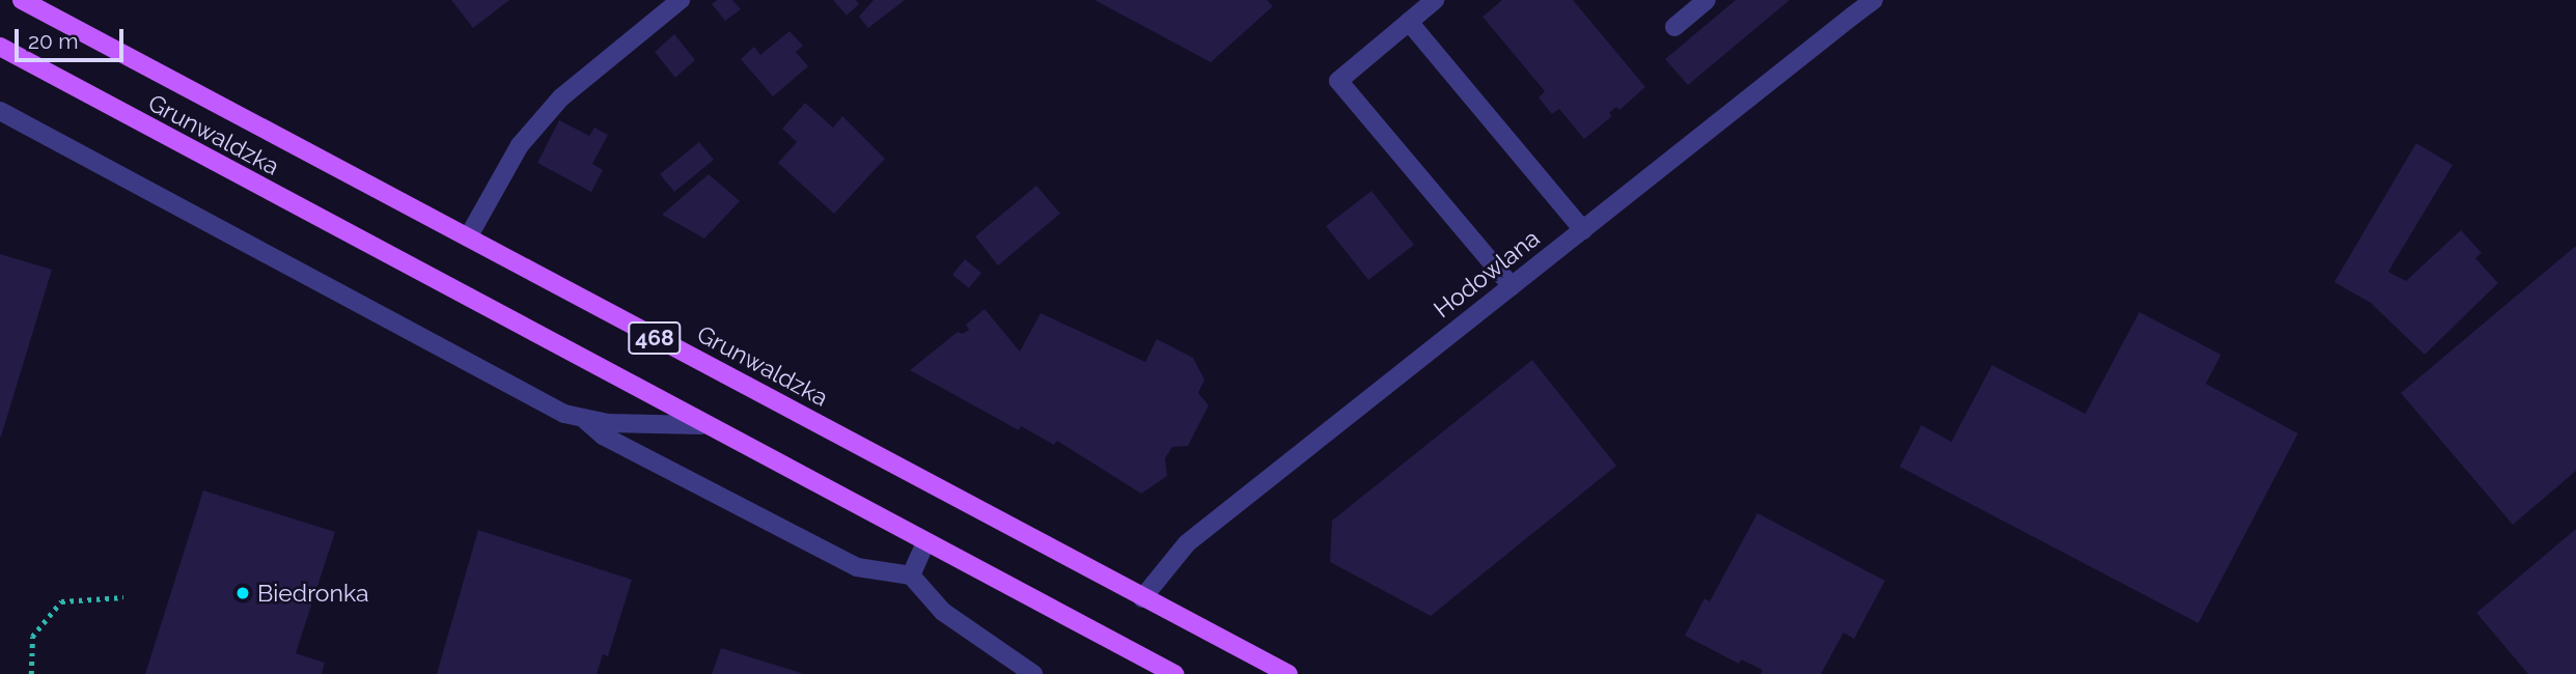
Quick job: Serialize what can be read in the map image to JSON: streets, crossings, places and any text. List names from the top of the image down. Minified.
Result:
{"streets":{"main road":["Grunwaldzka","468"],"street":["Hodowlana"]},"crossings":[["Grunwaldzka","Hodowlana"]],"places":["Biedronka"],"scale_bar":"20 m"}
